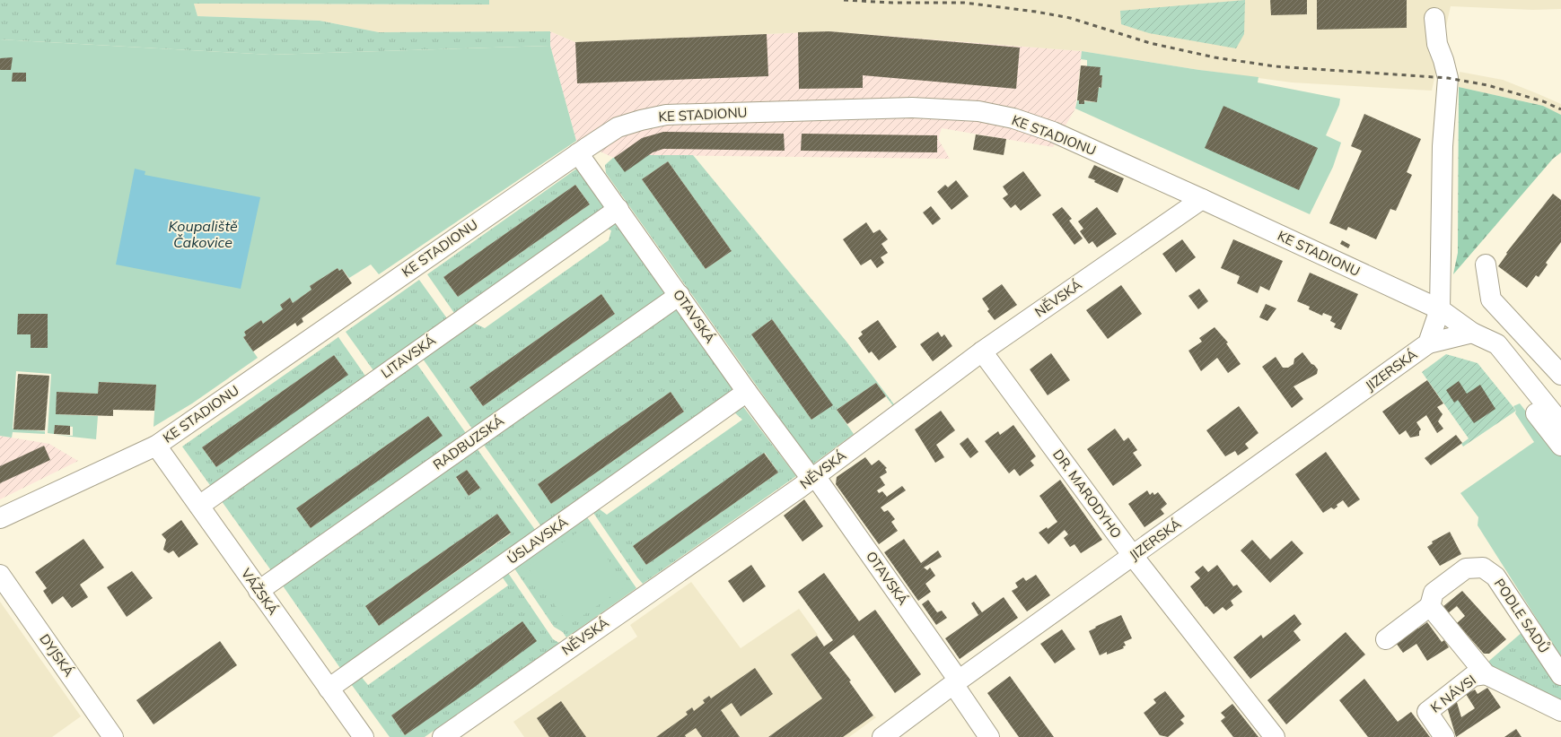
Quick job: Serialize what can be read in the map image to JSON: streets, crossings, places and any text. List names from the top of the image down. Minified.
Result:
{"streets":{"street":["KE STADIONU","NĚVSKÁ","OTAVSKÁ","LITAVSKÁ","JIZERSKÁ","RADBUZSKÁ","DR. MARODYHO","ÚSLAVSKÁ","VÁŽSKÁ","PODLE SADŮ","DYJSKÁ","K NÁVSI"]},"crossings":[["KE STADIONU","NĚVSKÁ"],["KE STADIONU","OTAVSKÁ"],["KE STADIONU","JIZERSKÁ"],["KE STADIONU","VÁŽSKÁ"],["NĚVSKÁ","OTAVSKÁ"],["NĚVSKÁ","DR. MARODYHO"],["OTAVSKÁ","LITAVSKÁ"],["OTAVSKÁ","JIZERSKÁ"],["OTAVSKÁ","RADBUZSKÁ"],["OTAVSKÁ","ÚSLAVSKÁ"],["LITAVSKÁ","VÁŽSKÁ"],["JIZERSKÁ","DR. MARODYHO"],["RADBUZSKÁ","VÁŽSKÁ"],["ÚSLAVSKÁ","VÁŽSKÁ"]],"water":["Koupaliště Čakovice"]}
